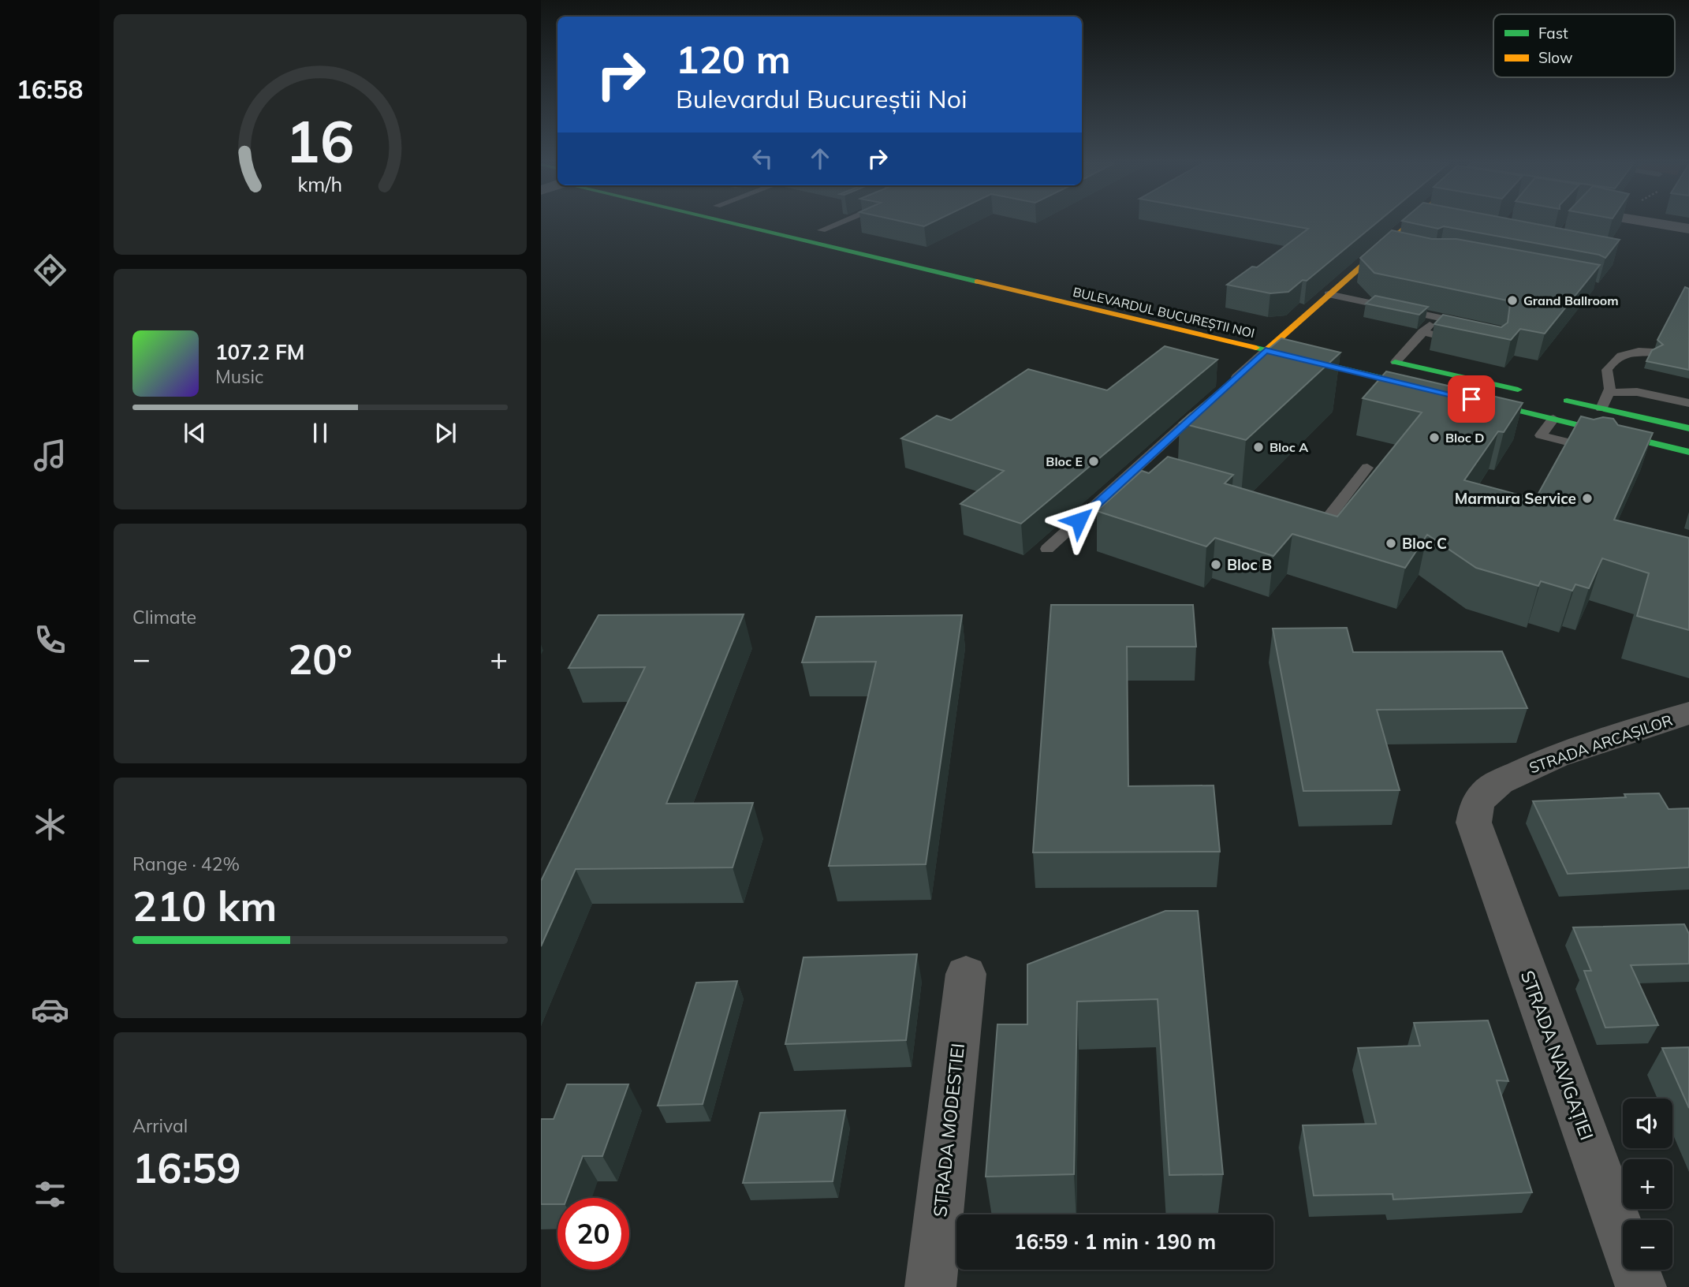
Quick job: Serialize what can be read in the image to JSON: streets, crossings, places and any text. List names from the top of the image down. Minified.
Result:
{"streets":{"main road":["BULEVARDUL BUCUREȘTII NOI"],"street":["STRADA ARCAȘILOR","STRADA NAVIGAȚIEI","STRADA MODESTIEI"]},"crossings":[["STRADA ARCAȘILOR","STRADA NAVIGAȚIEI"]],"places":["Grand Ballroom","Bloc D","Bloc A","Bloc E","Marmura Service","Bloc C","Bloc B"],"legend":["Fast","Slow"],"page":{"tabs":"16:58","turn":["120 m","Bulevardul Bucureștii Noi"],"song":["107.2 FM","Music"],"tile":["Climate",["Range · 42%","210 km"],["Arrival","16:59"]],"heat":["−","20°","+"],"map_buttons":["+","−"],"limit":"20","trip":"16:59 · 1 min · 190 m","gauge":["16","km/h"]}}
